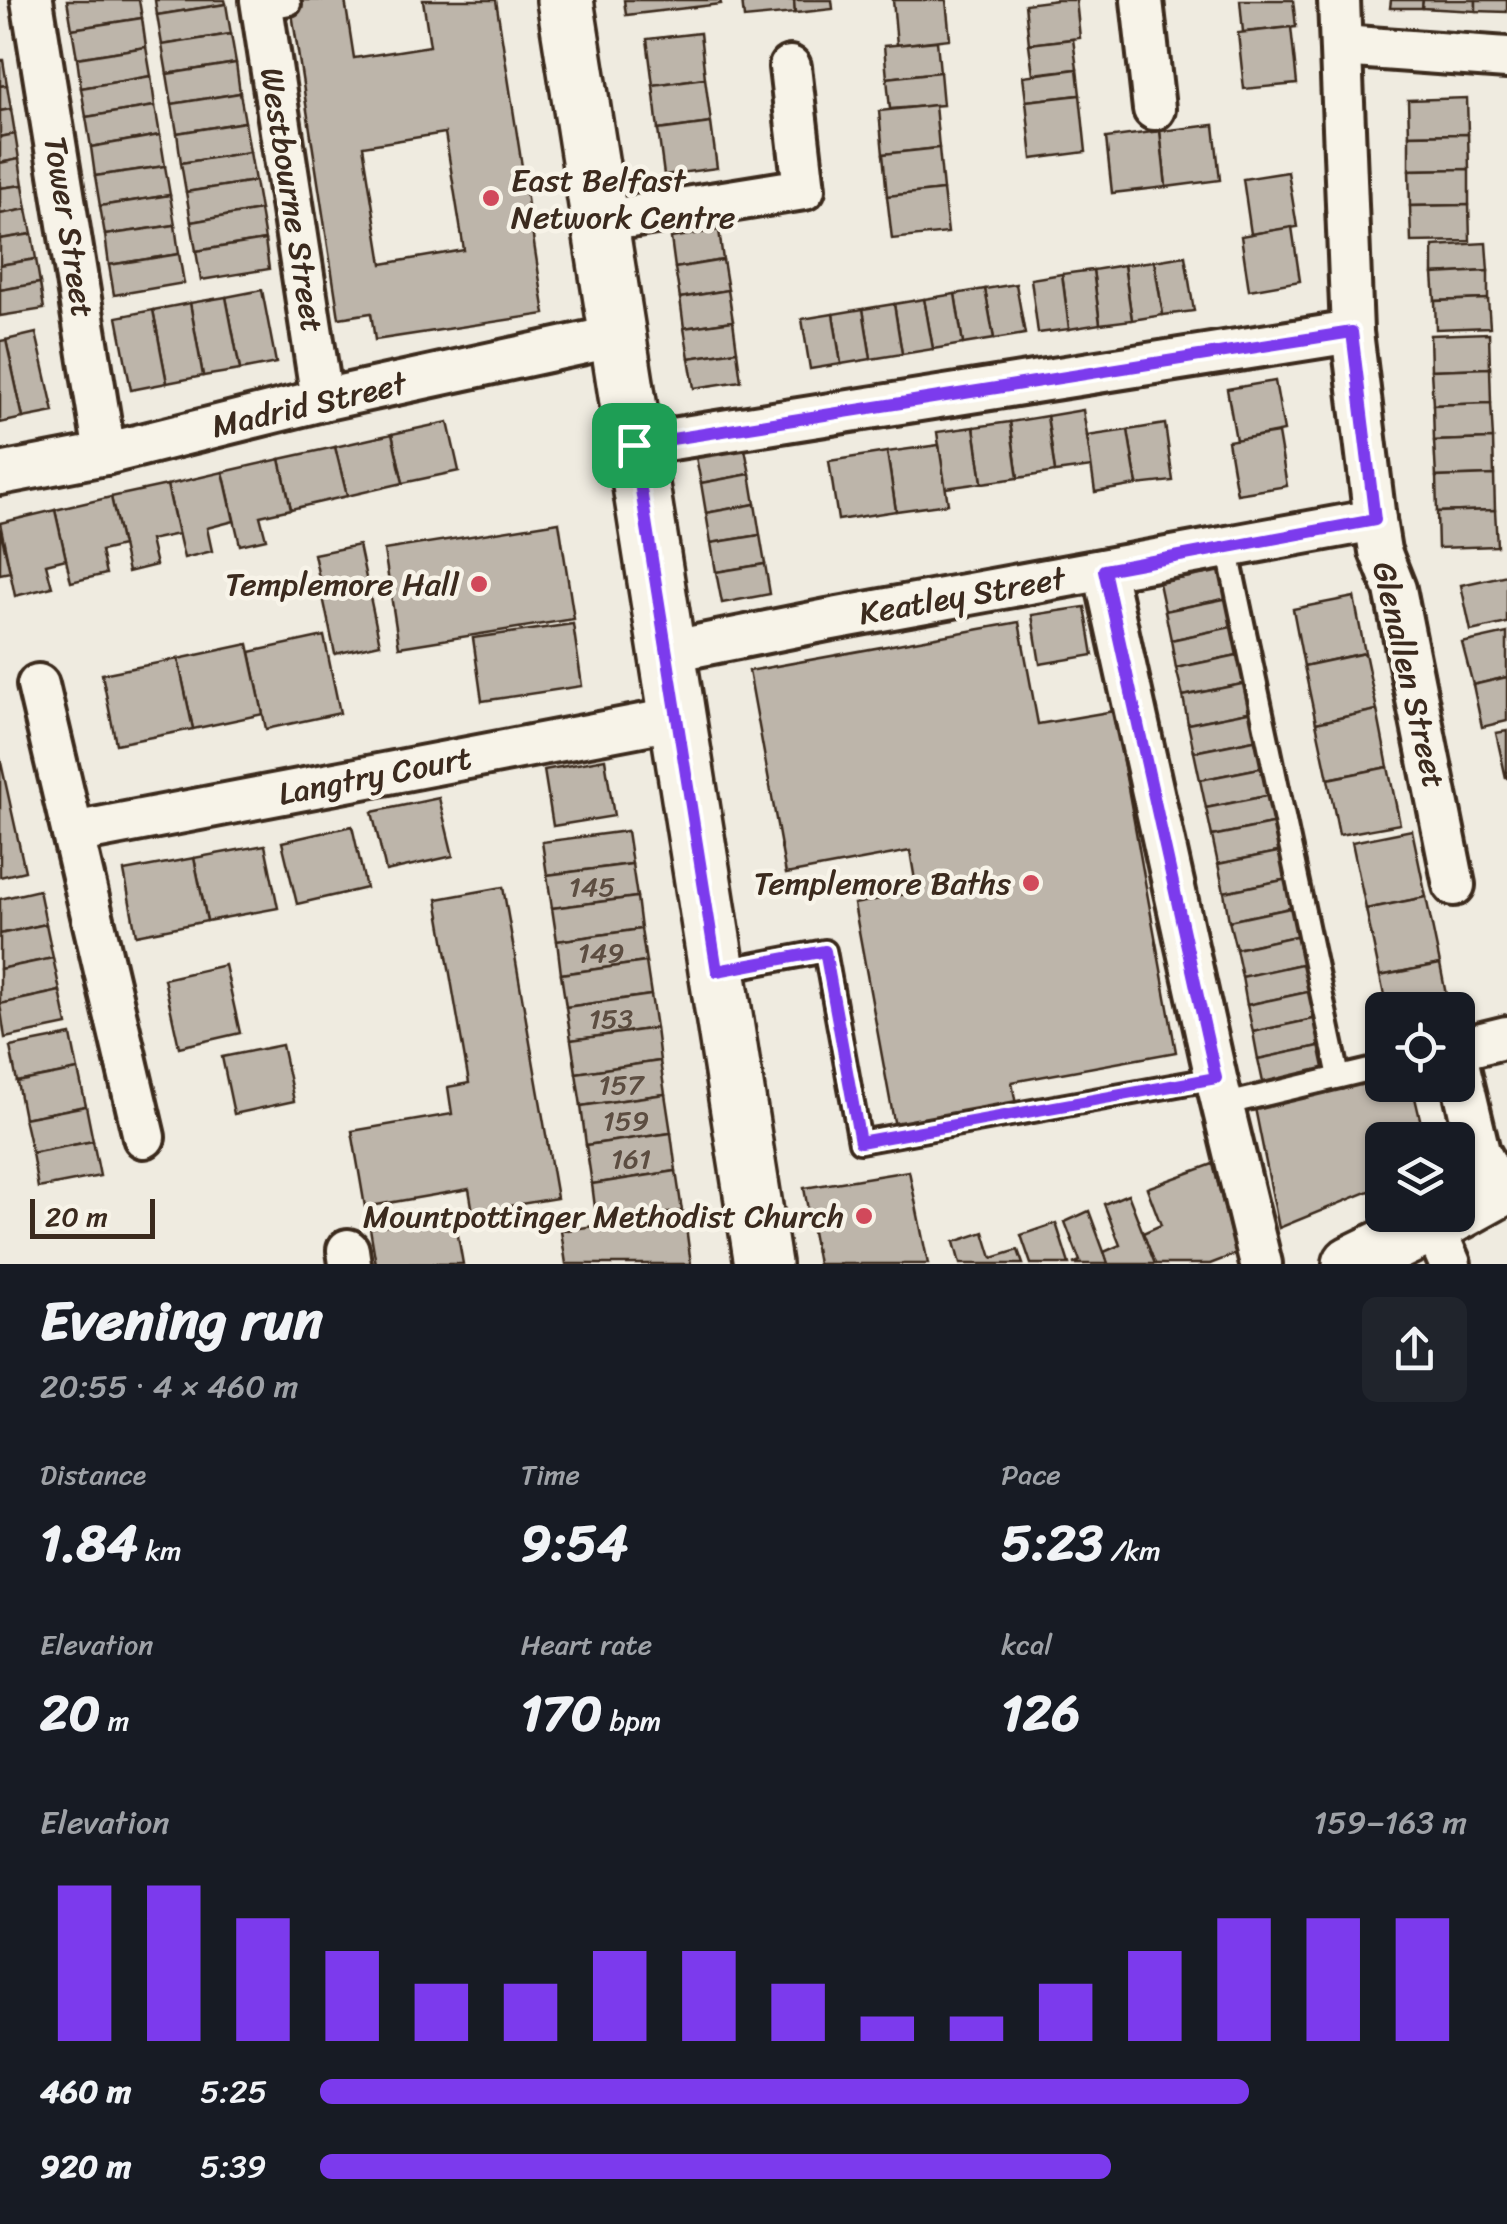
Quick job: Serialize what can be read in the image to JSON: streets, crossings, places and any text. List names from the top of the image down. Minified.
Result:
{"streets":{"street":["Westbourne Street","Tower Street","Madrid Street","Keatley Street","Glenallen Street","Langtry Court"]},"crossings":[["Westbourne Street","Madrid Street"],["Tower Street","Madrid Street"],["Keatley Street","Glenallen Street"]],"places":["East Belfast Network Centre","Templemore Hall","Templemore Baths","Mountpottinger Methodist Church"],"house_numbers":["145","149","153","157","159","161"],"scale_bar":"20 m","page":{"scale":"20 m","heading":["Evening run","20:55 · 4 × 460 m"],"stats":[["Distance","1.84 km"],["Time","9:54"],["Pace","5:23 /km"],["Elevation","20 m"],["Heart rate","170 bpm"],["kcal","126"]],"chart":["Elevation","159–163 m"],"list":[{"name":"460 m","note":"5:25"},{"name":"920 m","note":"5:39"}]}}
